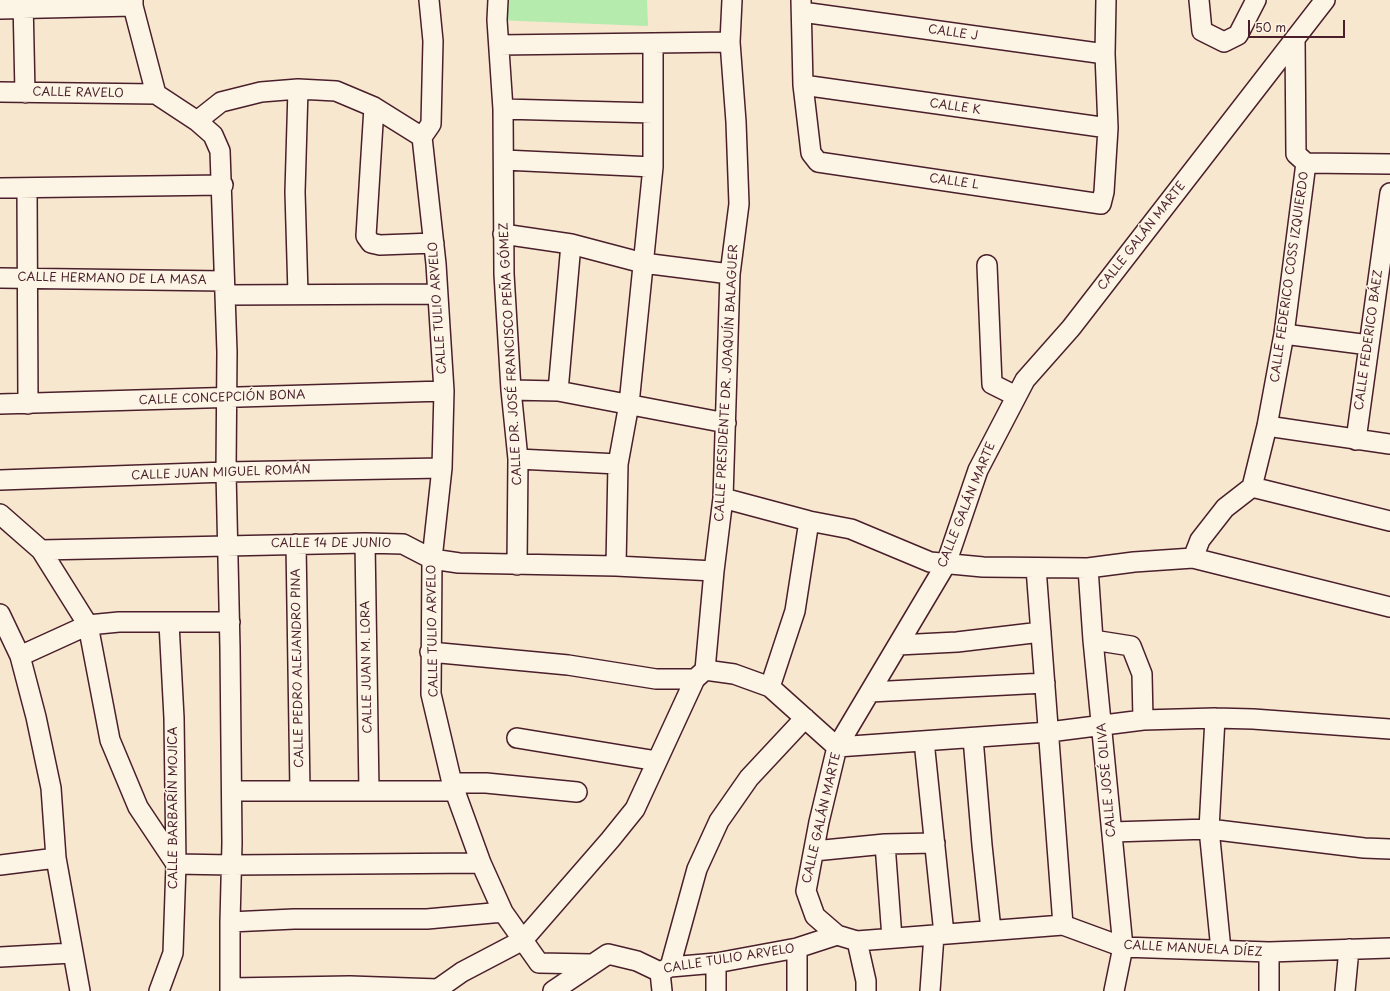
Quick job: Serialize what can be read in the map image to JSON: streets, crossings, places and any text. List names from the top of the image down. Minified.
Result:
{"streets":{"street":["CALLE J","CALLE RAVELO","CALLE K","CALLE L","CALLE GALÁN MARTE","CALLE FEDERICO COSS IZQUIERDO","CALLE HERMANO DE LA MASA","CALLE TULIO ARVELO","CALLE FEDERICO BÁEZ","CALLE DR. JOSÉ FRANCISCO PEÑA GÓMEZ","CALLE PRESIDENTE DR. JOAQUÍN BALAGUER","CALLE CONCEPCIÓN BONA","CALLE JUAN MIGUEL ROMÁN","CALLE 14 DE JUNIO","CALLE JUAN M. LORA","CALLE PEDRO ALEJANDRO PINA","CALLE JOSÉ OLIVA","CALLE BARBARÍN MOJICA","CALLE MANUELA DÍEZ"]},"crossings":[["CALLE K","CALLE L"],["CALLE GALÁN MARTE","CALLE TULIO ARVELO"],["CALLE GALÁN MARTE","CALLE MANUELA DÍEZ"],["CALLE HERMANO DE LA MASA","CALLE TULIO ARVELO"],["CALLE TULIO ARVELO","CALLE PRESIDENTE DR. JOAQUÍN BALAGUER"],["CALLE TULIO ARVELO","CALLE CONCEPCIÓN BONA"],["CALLE TULIO ARVELO","CALLE JUAN MIGUEL ROMÁN"],["CALLE TULIO ARVELO","CALLE 14 DE JUNIO"],["CALLE DR. JOSÉ FRANCISCO PEÑA GÓMEZ","CALLE 14 DE JUNIO"],["CALLE PRESIDENTE DR. JOAQUÍN BALAGUER","CALLE 14 DE JUNIO"],["CALLE 14 DE JUNIO","CALLE JUAN M. LORA"],["CALLE 14 DE JUNIO","CALLE PEDRO ALEJANDRO PINA"],["CALLE JOSÉ OLIVA","CALLE MANUELA DÍEZ"]],"scale_bar":"50 m"}
